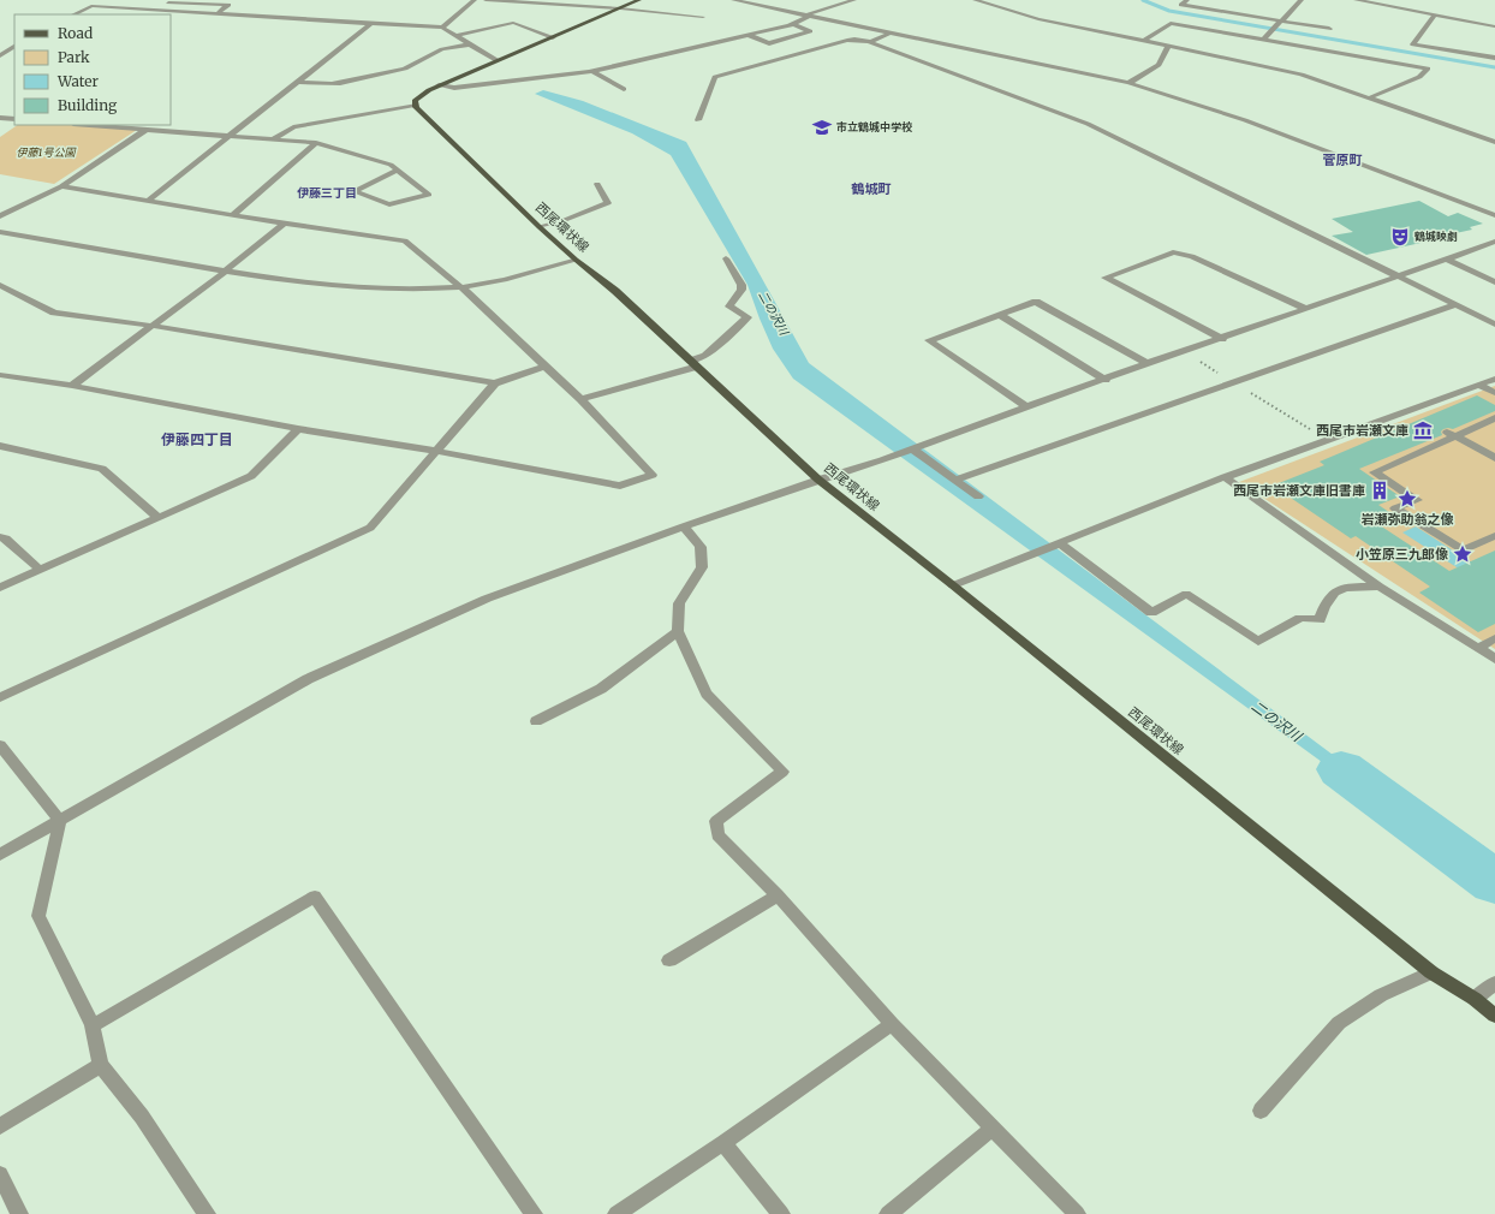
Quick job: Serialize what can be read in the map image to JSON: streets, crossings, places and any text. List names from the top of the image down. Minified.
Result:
{"streets":{"main road":["西尾環状線"]},"districts":["菅原町","鶴城町","伊藤三丁目","伊藤四丁目"],"water":["二の沢川"],"parks":["伊藤1号公園"],"places":{"school or university":["市立鶴城中学校"],"theatre":["鶴城映劇"],"museum":["西尾市岩瀬文庫"],"building":["西尾市岩瀬文庫旧書庫"],"place":["岩瀬弥助翁之像","小笠原三九郎像"]},"legend":["Road","Park","Water","Building"]}
